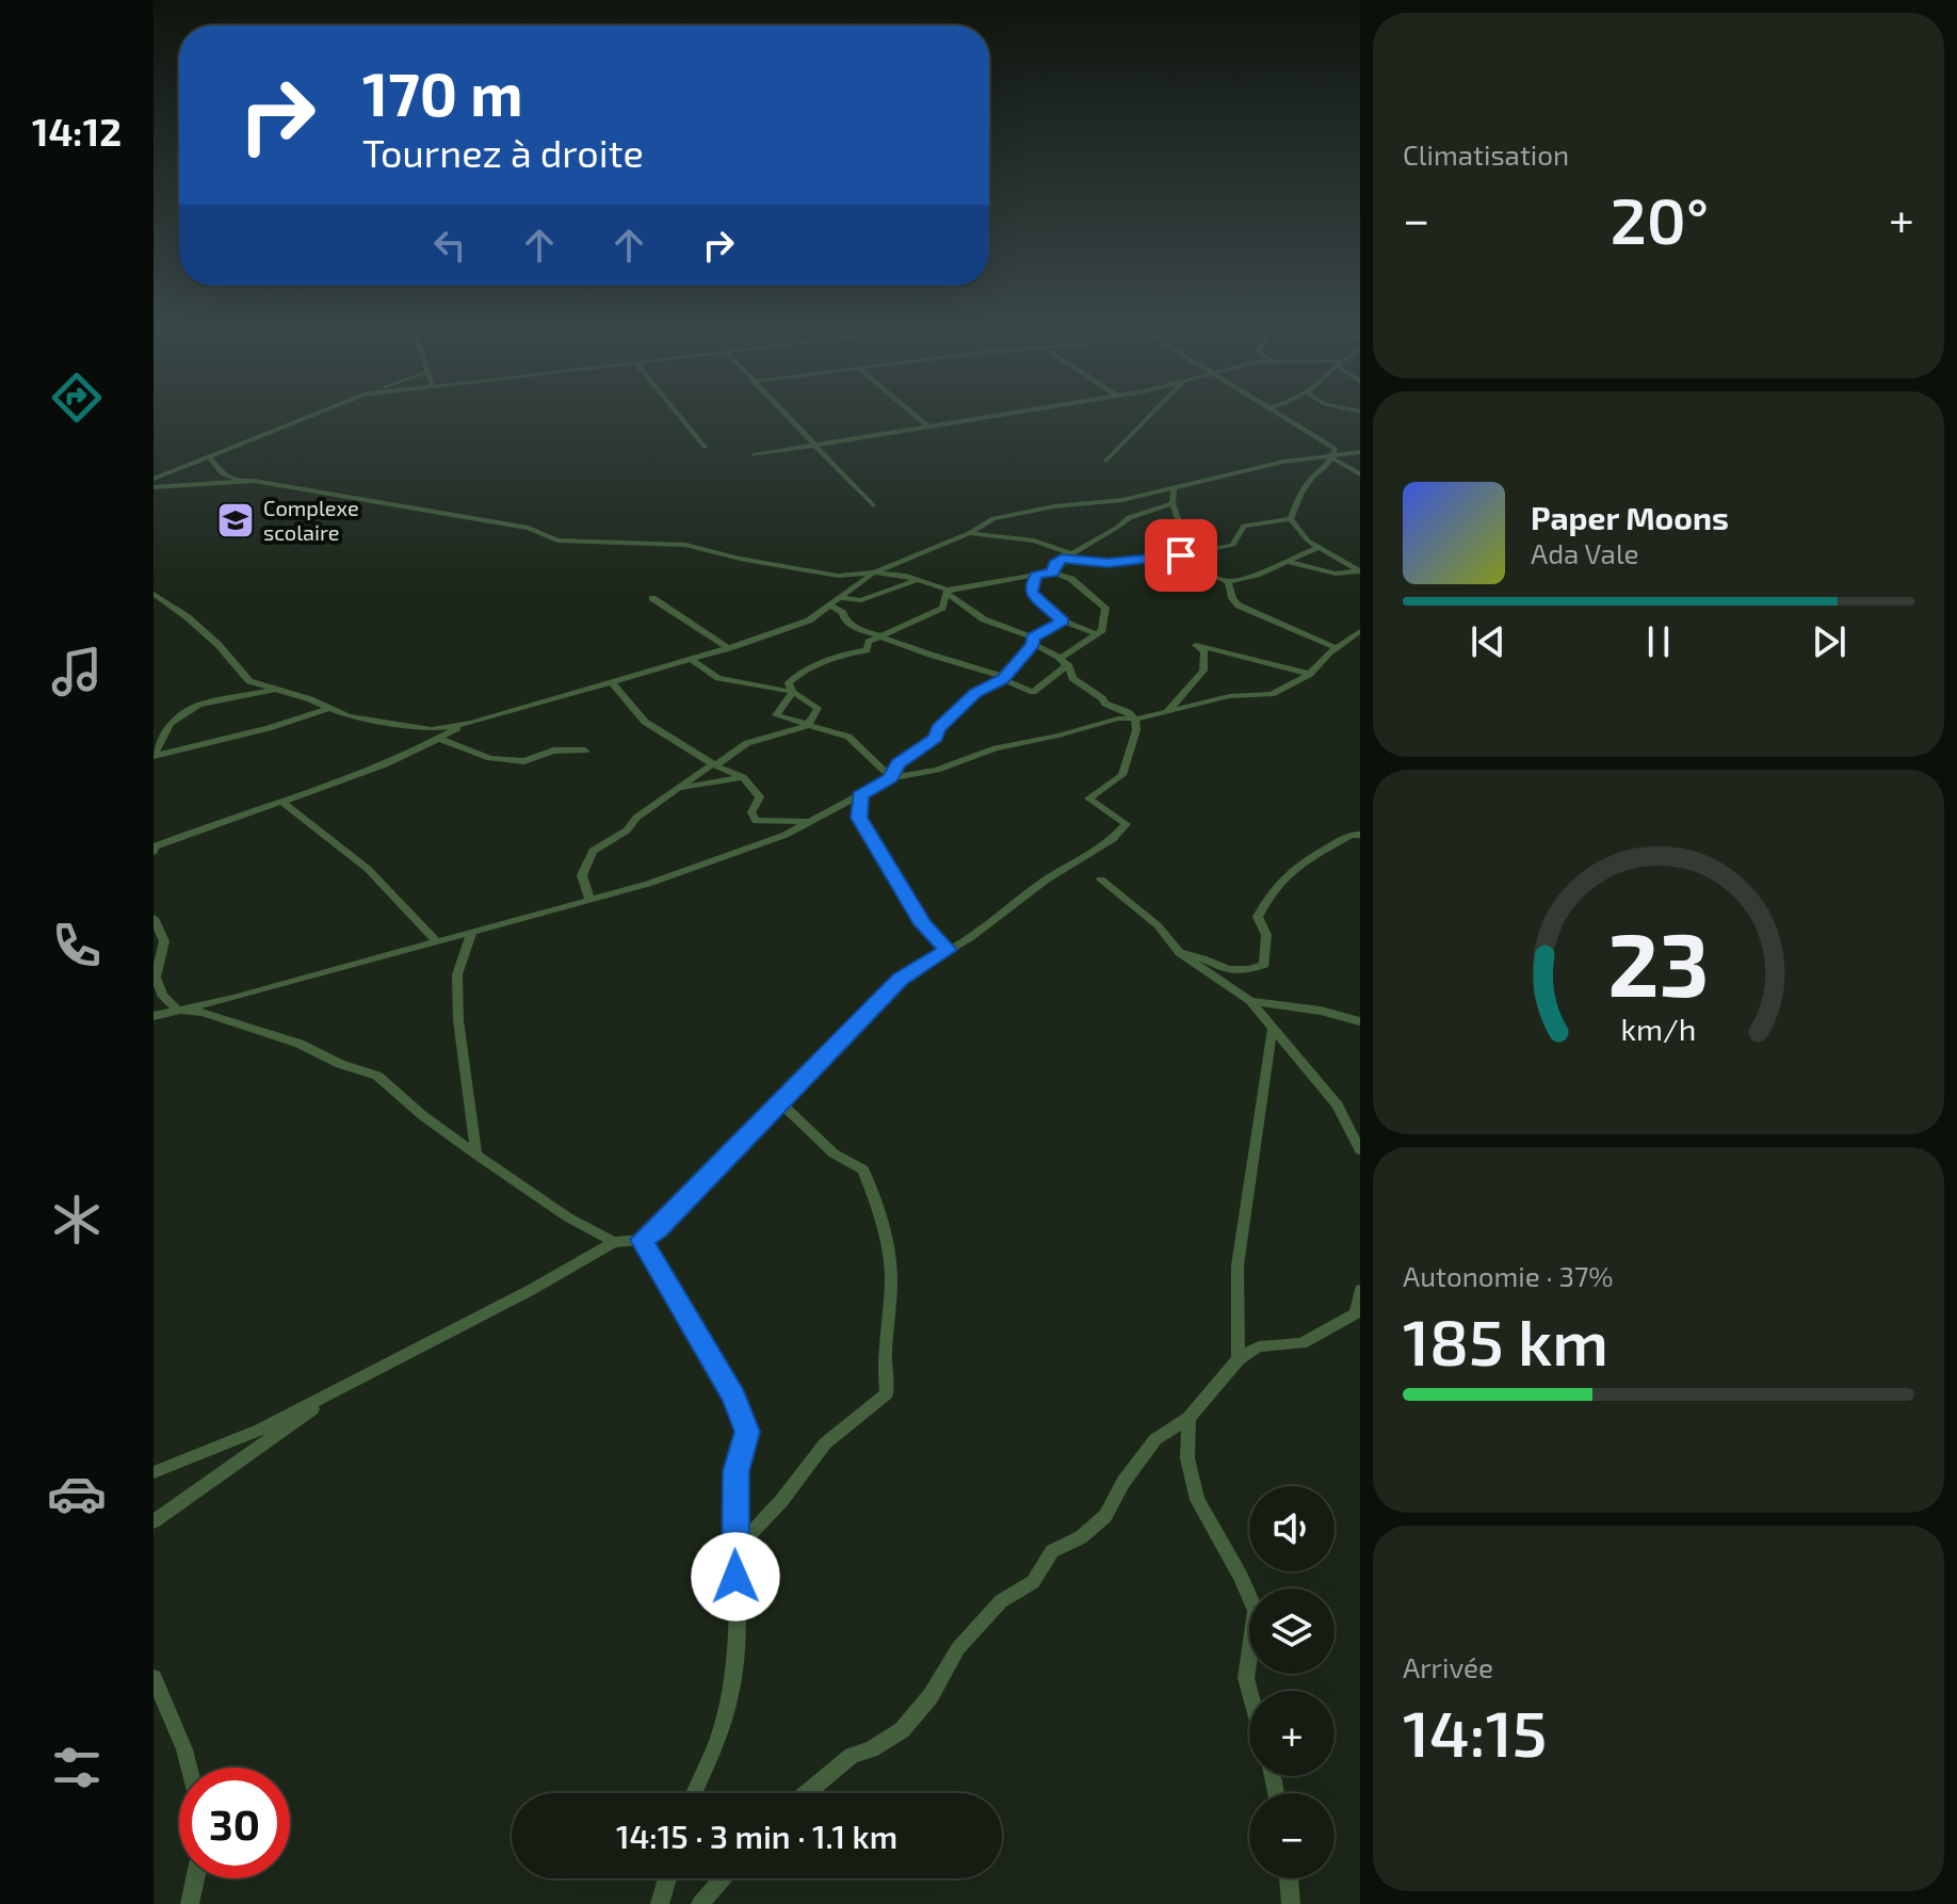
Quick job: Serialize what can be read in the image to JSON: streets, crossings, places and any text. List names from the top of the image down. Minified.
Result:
{"places":{"school or university":["Complexe scolaire"]},"page":{"tabs":"14:12","tile":["Climatisation",["Autonomie · 37%","185 km"],["Arrivée","14:15"]],"turn":["170 m","Tournez à droite"],"heat":["−","20°","+"],"song":["Paper Moons","Ada Vale"],"map_buttons":["+","−"],"limit":"30","trip":"14:15 · 3 min · 1.1 km","gauge":["23","km/h"]}}
